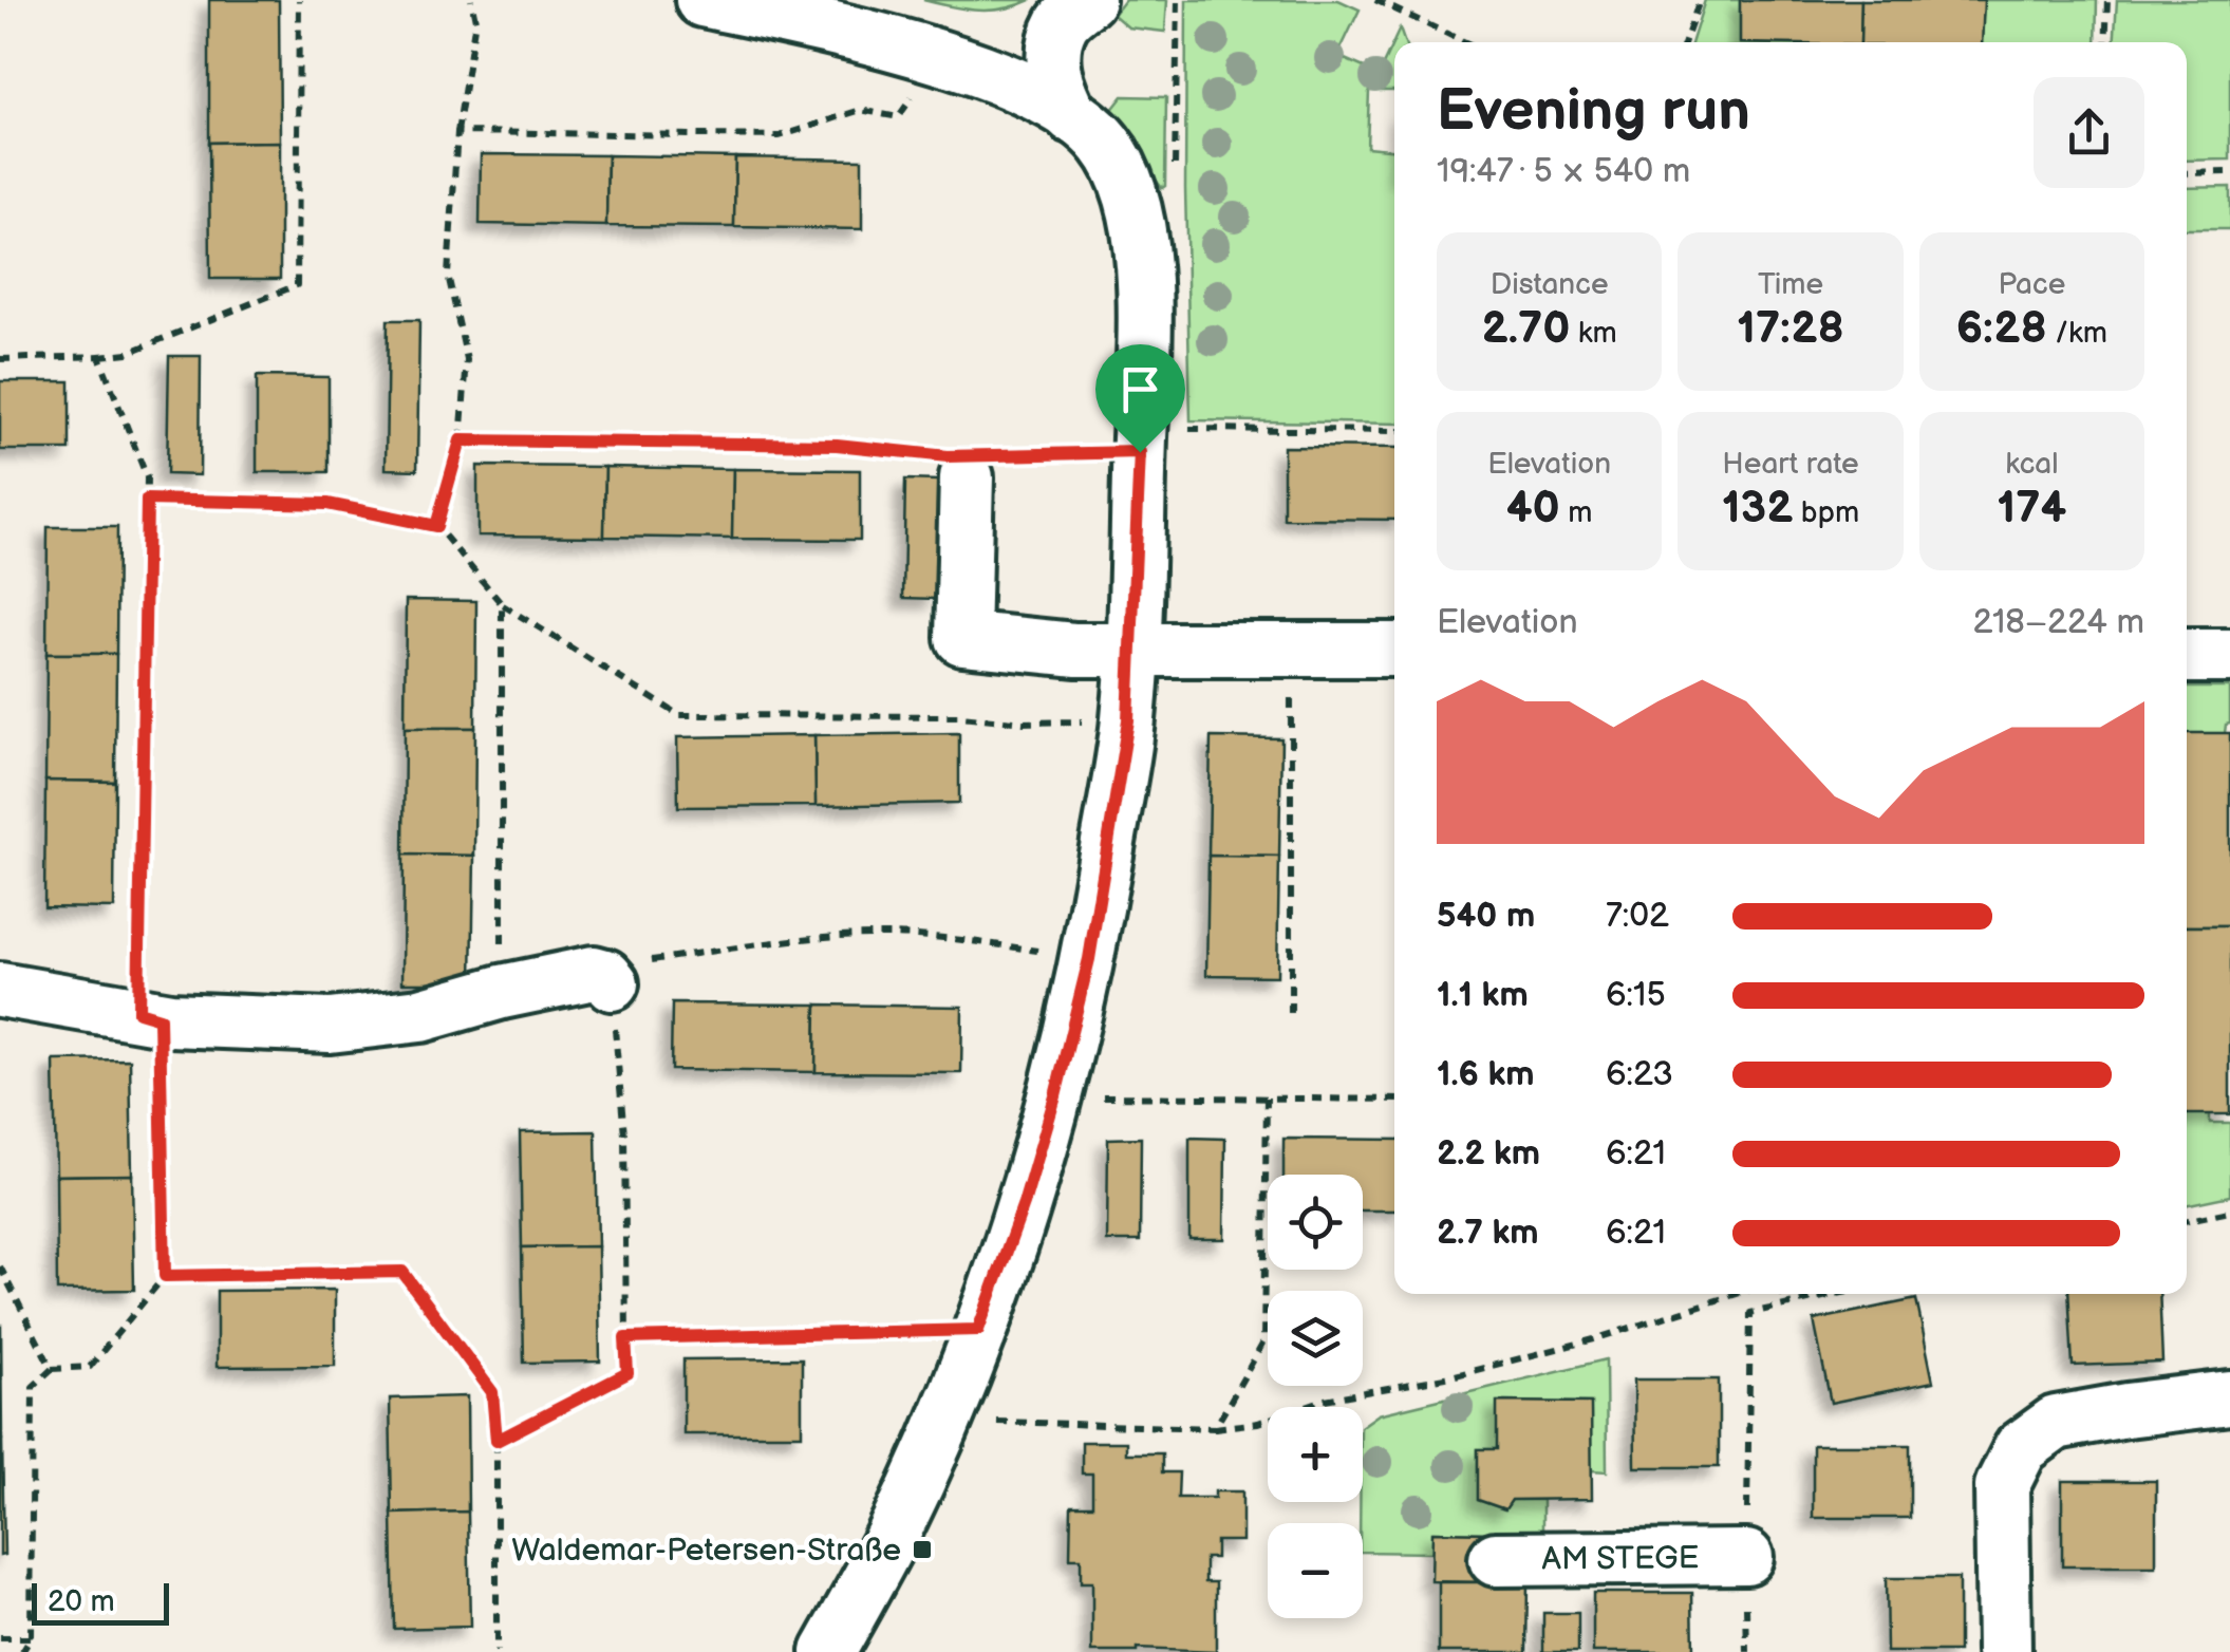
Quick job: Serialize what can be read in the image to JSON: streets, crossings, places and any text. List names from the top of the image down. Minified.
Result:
{"streets":{"street":["AM STEGE"]},"places":{"transit":["Waldemar-Petersen-Straße"]},"scale_bar":"20 m","page":{"heading":["Evening run","19:47 · 5 × 540 m"],"stats":[["Distance","2.70 km"],["Time","17:28"],["Pace","6:28 /km"],["Elevation","40 m"],["Heart rate","132 bpm"],["kcal","174"]],"chart":["Elevation","218–224 m"],"list":[{"name":"540 m","note":"7:02"},{"name":"1.1 km","note":"6:15"},{"name":"1.6 km","note":"6:23"},{"name":"2.2 km","note":"6:21"},{"name":"2.7 km","note":"6:21"}],"map_buttons":["+","−"],"scale":"20 m"}}
